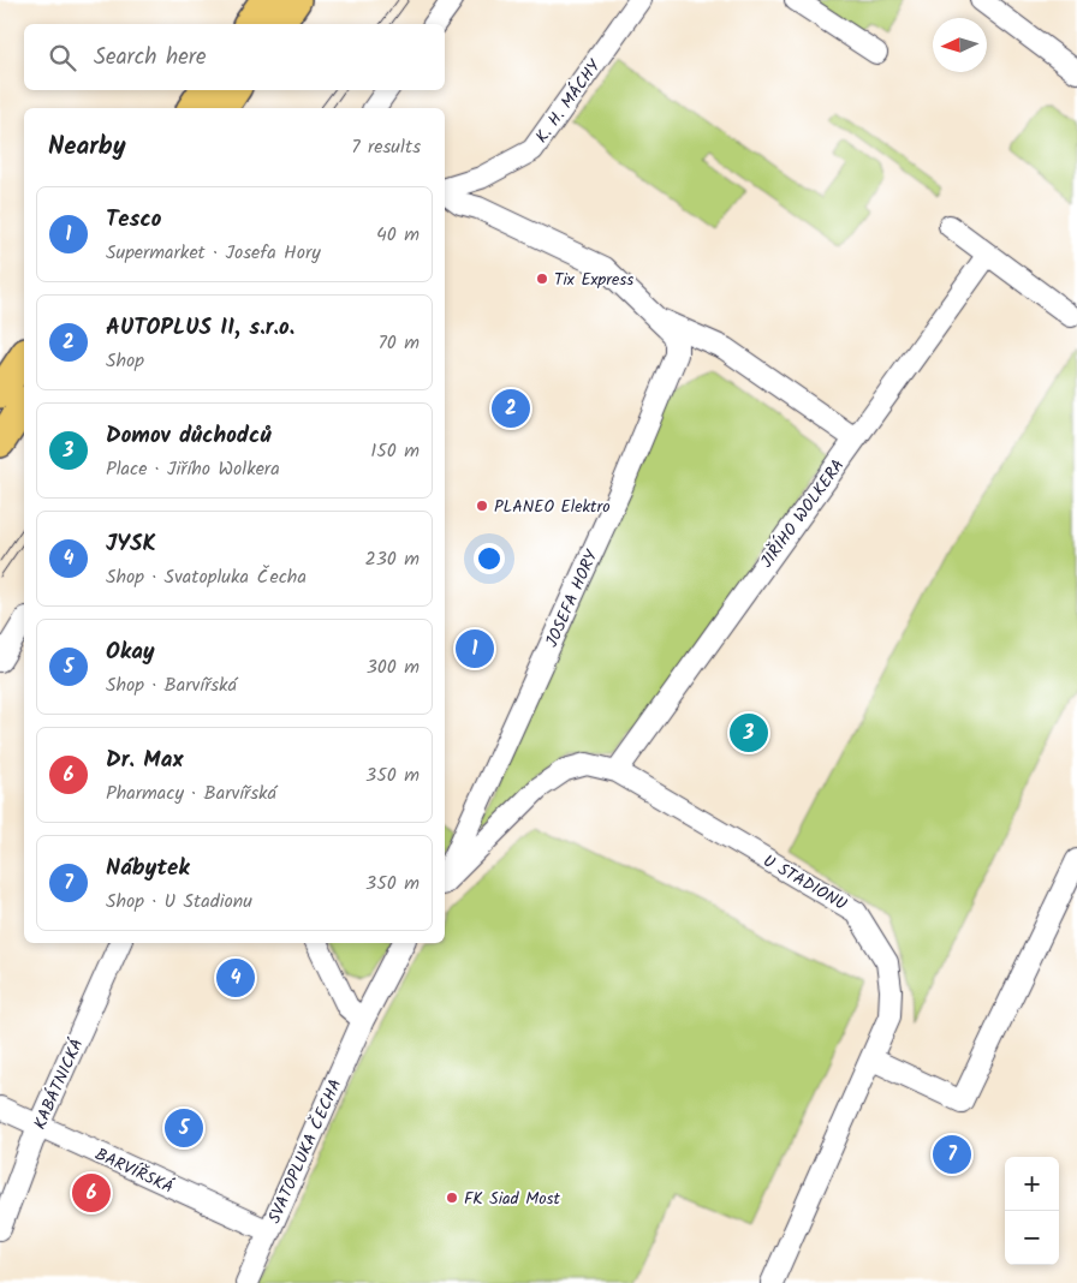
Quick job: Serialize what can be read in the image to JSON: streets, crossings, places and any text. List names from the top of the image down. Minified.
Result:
{"streets":{"street":["K. H. MÁCHY","JIŘÍHO WOLKERA","JOSEFA HORY","U STADIONU","KABÁTNICKÁ","SVATOPLUKA ČECHA","BARVÍŘSKÁ"]},"crossings":[["JIŘÍHO WOLKERA","JOSEFA HORY"],["JIŘÍHO WOLKERA","U STADIONU"],["KABÁTNICKÁ","BARVÍŘSKÁ"],["SVATOPLUKA ČECHA","BARVÍŘSKÁ"]],"places":["Tix Express","PLANEO Elektro","FK Siad Most"],"north":"left","page":{"search":"Search here","heading":["Nearby","7 results"],"list":[{"mark":"1","name":"Tesco","note":"Supermarket · Josefa Hory","value":"40 m"},{"mark":"2","name":"AUTOPLUS II, s.r.o.","note":"Shop","value":"70 m"},{"mark":"3","name":"Domov důchodců","note":"Place · Jiřího Wolkera","value":"150 m"},{"mark":"4","name":"JYSK","note":"Shop · Svatopluka Čecha","value":"230 m"},{"mark":"5","name":"Okay","note":"Shop · Barvířská","value":"300 m"},{"mark":"6","name":"Dr. Max","note":"Pharmacy · Barvířská","value":"350 m"},{"mark":"7","name":"Nábytek","note":"Shop · U Stadionu","value":"350 m"}],"pins":["2","1","3","4","5","7","6"],"map_buttons":["+","−"]}}
